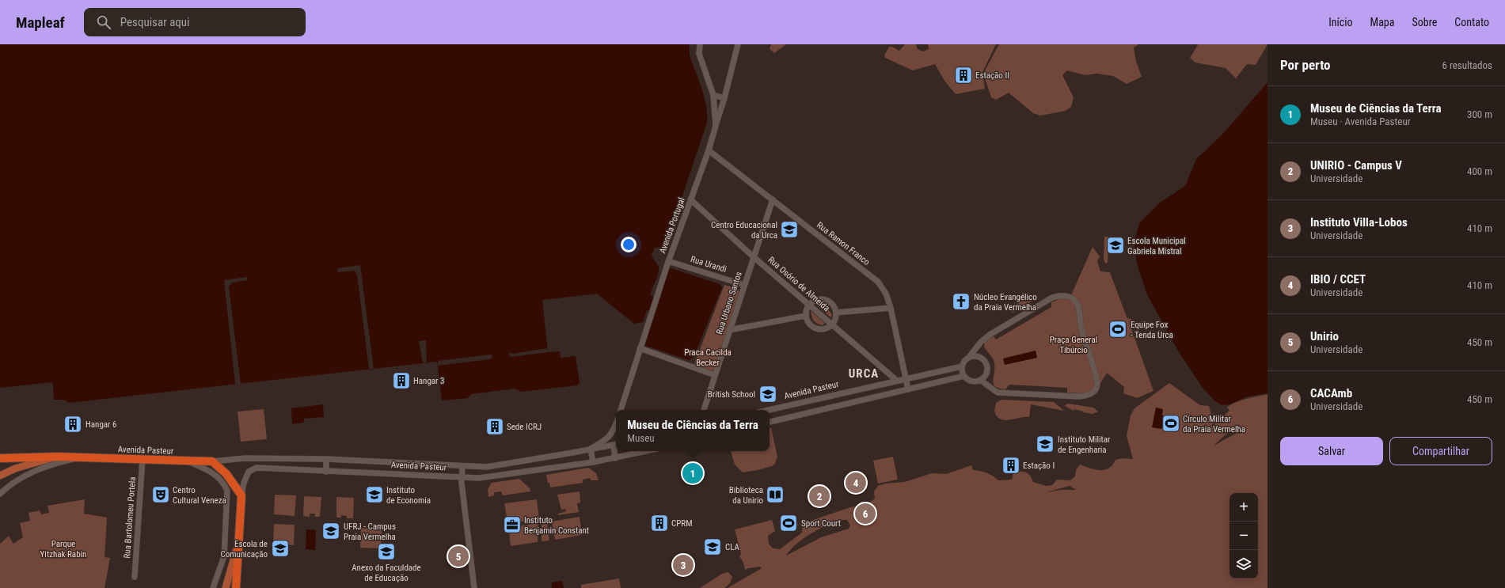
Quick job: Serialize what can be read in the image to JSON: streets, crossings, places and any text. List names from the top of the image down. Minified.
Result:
{"streets":{"highway":["Avenida Pasteur"],"street":["Avenida Portugal","Rua Ramon Franco","Rua Urandi","Rua Osório de Almeida","Rua Urbano Santos","Rua Bartolomeu Portela"]},"crossings":[["Avenida Portugal","Rua Ramon Franco"],["Avenida Portugal","Rua Urandi"],["Avenida Portugal","Rua Osório de Almeida"],["Rua Ramon Franco","Rua Urbano Santos"],["Rua Ramon Franco","Avenida Pasteur"],["Rua Urandi","Rua Urbano Santos"],["Rua Osório de Almeida","Rua Urbano Santos"],["Rua Osório de Almeida","Avenida Pasteur"],["Avenida Pasteur","Rua Bartolomeu Portela"]],"districts":["URCA"],"parks":["Praça General Tibúrcio","Praca Cacilda Becker","Parque Yitzhak Rabin"],"places":{"building":["Estação II","Hangar 3","Hangar 6","Sede ICRJ","Estação I","CPRM"],"school or university":["Centro Educacional da Urca","Escola Municipal Gabriela Mistral","British School","Instituto Militar de Engenharia","Instituto de Economia","UFRJ - Campus Praia Vermelha","CLA","Escola de Comunicação","Anexo da Faculdade de Educação"],"church":["Núcleo Evangélico da Praia Vermelha"],"sports":["Equipe Fox - Tenda Urca","Círculo Militar da Praia Vermelha","Sport Court"],"theatre":["Centro Cultural Veneza"],"library":["Biblioteca da Unirio"],"office":["Instituto Benjamin Constant"]},"page":{"header":"Mapleaf","search":"Pesquisar aqui","nav":["Início","Mapa","Sobre","Contato"],"heading":["Por perto","6 resultados"],"list":[{"mark":"1","name":"Museu de Ciências da Terra","note":"Museu · Avenida Pasteur","value":"300 m"},{"mark":"2","name":"UNIRIO - Campus V","note":"Universidade","value":"400 m"},{"mark":"3","name":"Instituto Villa-Lobos","note":"Universidade","value":"410 m"},{"mark":"4","name":"IBIO / CCET","note":"Universidade","value":"410 m"},{"mark":"5","name":"Unirio","note":"Universidade","value":"450 m"},{"mark":"6","name":"CACAmb","note":"Universidade","value":"450 m"}],"popup":["Museu de Ciências da Terra","Museu"],"buttons":["Salvar","Compartilhar"],"pins":["1","4","2","6","5","3"],"map_buttons":["+","−"]}}
